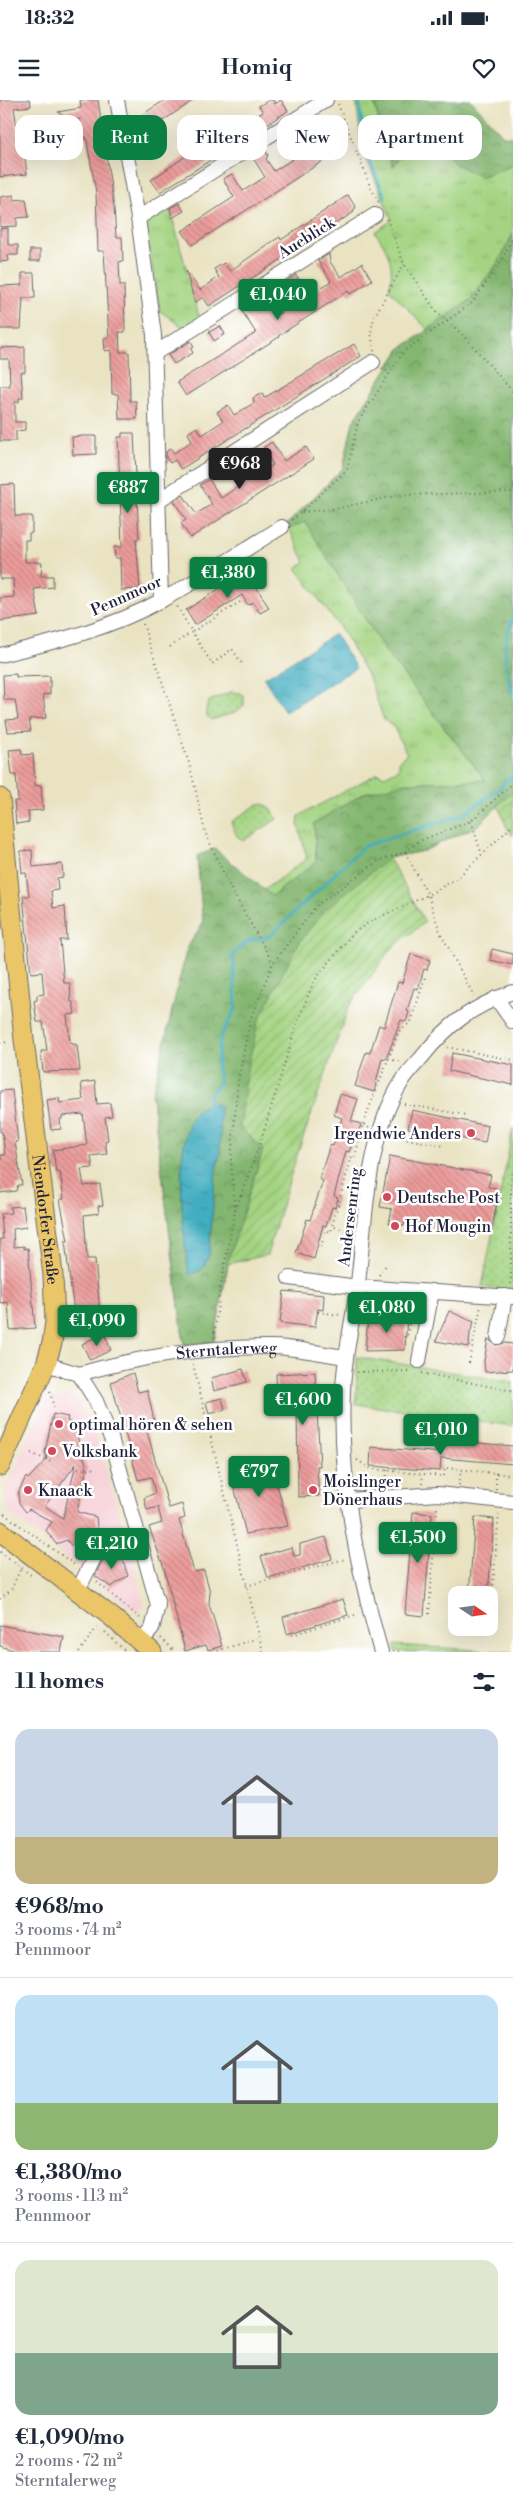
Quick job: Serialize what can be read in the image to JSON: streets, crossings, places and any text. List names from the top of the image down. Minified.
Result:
{"streets":{"main road":["Niendorfer Straße"],"street":["Aueblick","Pennmoor","Andersenring","Sterntalerweg"]},"crossings":[["Andersenring","Sterntalerweg"]],"places":["Irgendwie Anders","Deutsche Post","Hof Mougin","optimal hören & sehen","Volksbank","Knaack","Moislinger Dönerhaus"],"north":"right","page":{"status":"18:32","header":"Homiq","chip":["Buy","Rent","Filters","New","Apartment"],"price":["€1,040","€968","€887","€1,380","€1,080","€1,090","€1,600","€1,010","€797","€1,500","€1,210"],"heading":"11 homes","list":[{"name":"€968/mo","note":"3 rooms · 74 m² · Pennmoor"},{"name":"€1,380/mo","note":"3 rooms · 113 m² · Pennmoor"},{"name":"€1,090/mo","note":"2 rooms · 72 m² · Sterntalerweg"}]}}
